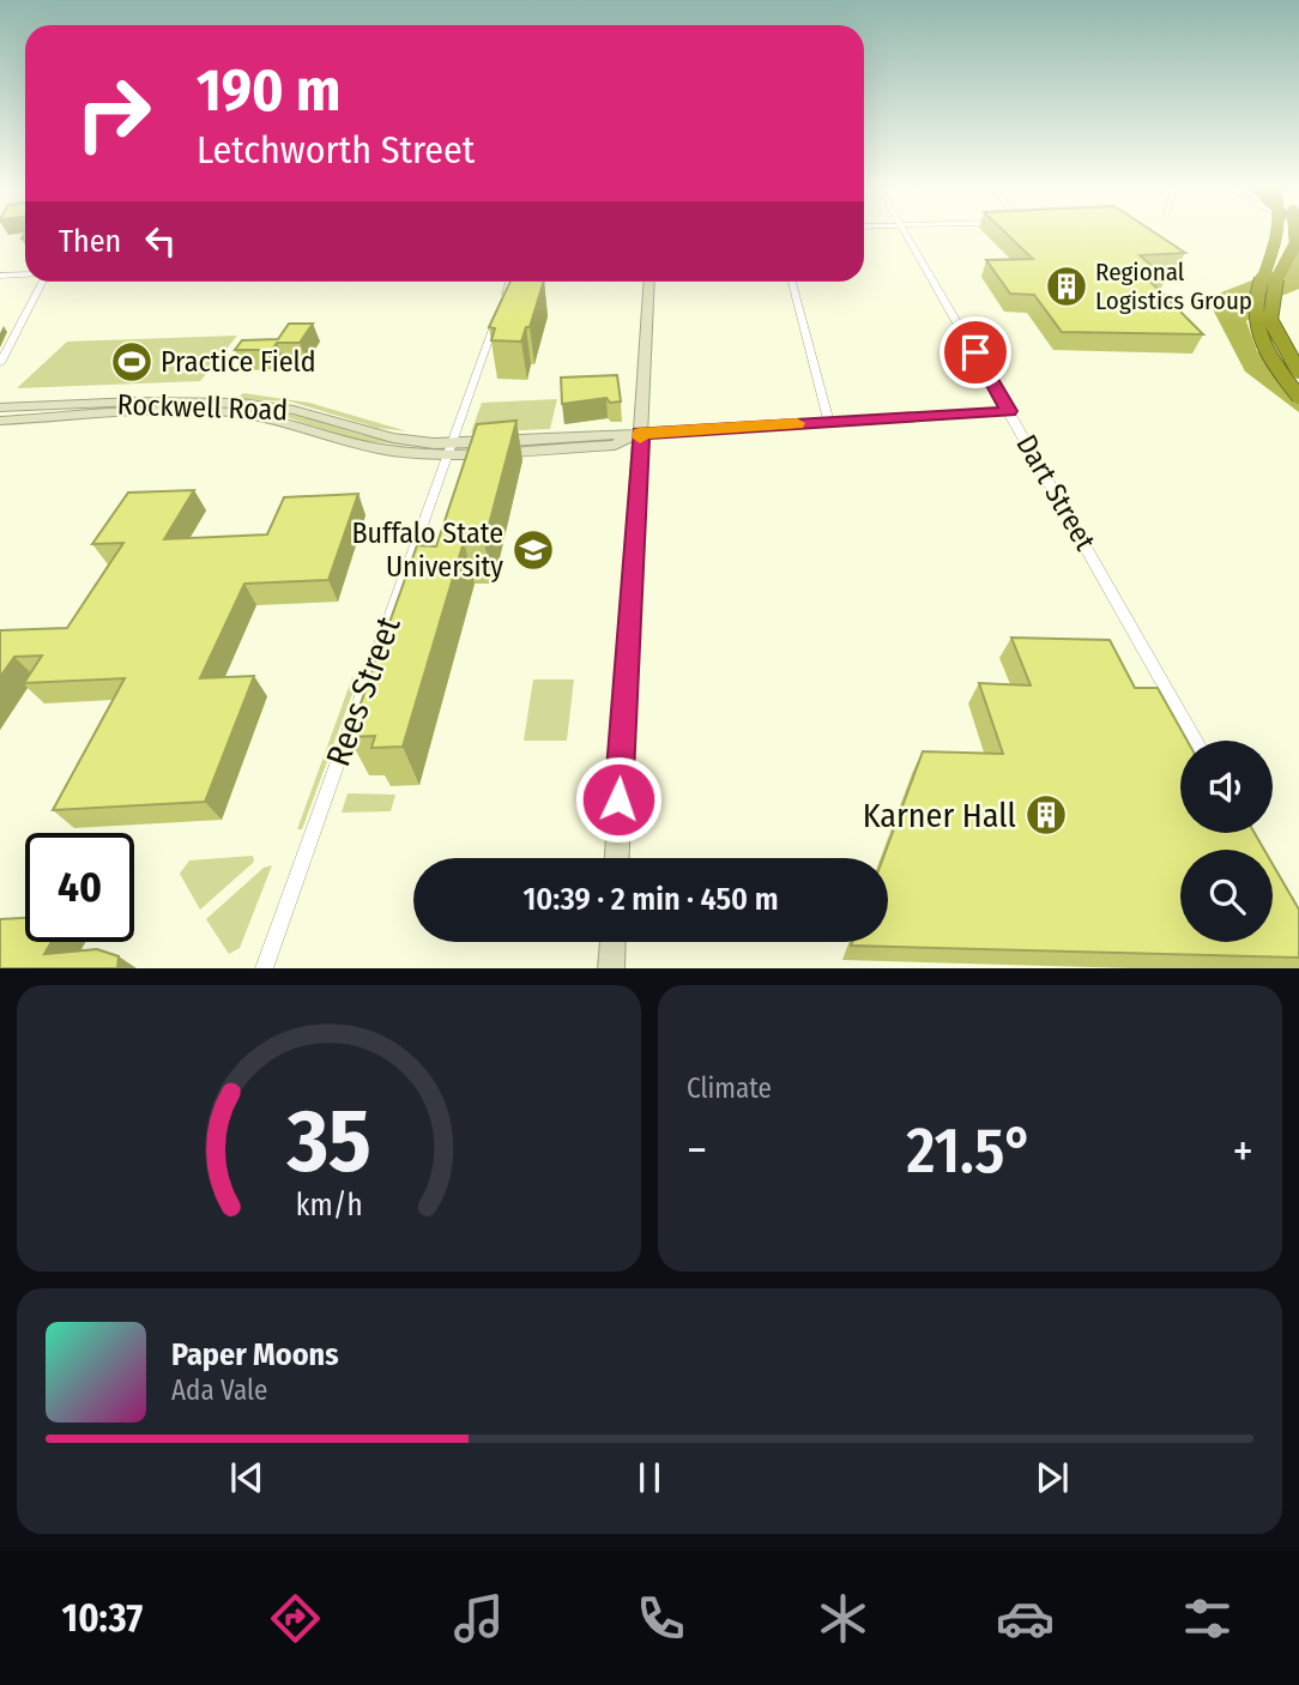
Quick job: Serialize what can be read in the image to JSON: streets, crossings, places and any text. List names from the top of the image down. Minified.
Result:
{"streets":{"street":["Rockwell Road","Dart Street","Rees Street"]},"crossings":[["Rockwell Road","Rees Street"]],"places":{"building":["Regional Logistics Group","Karner Hall"],"sports":["Practice Field"],"school or university":["Buffalo State University"]},"page":{"turn":["190 m","Letchworth Street"],"then":"Then","limit":"40","trip":"10:39 · 2 min · 450 m","tile":"Climate","heat":["−","21.5°","+"],"song":["Paper Moons","Ada Vale"],"tabs":"10:37","gauge":["35","km/h"]}}
